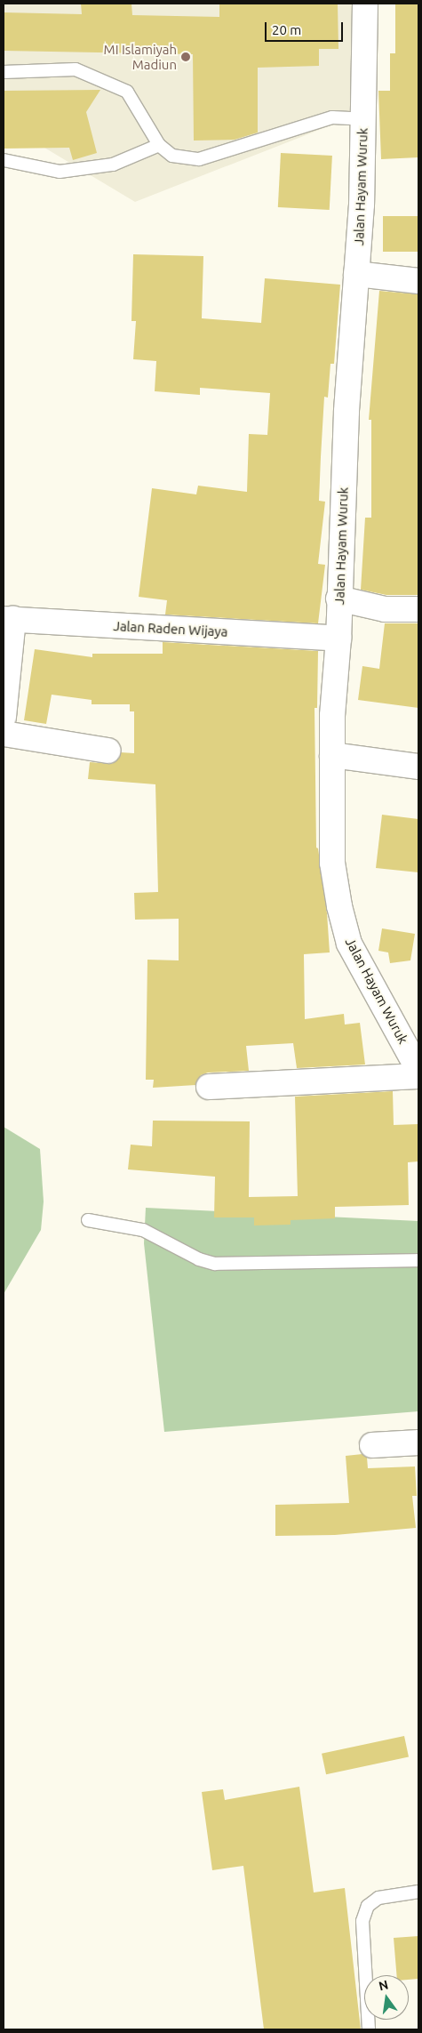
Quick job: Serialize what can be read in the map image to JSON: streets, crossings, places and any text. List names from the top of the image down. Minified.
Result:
{"streets":{"main road":["Jalan Hayam Wuruk","Jalan Raden Wijaya"]},"crossings":[["Jalan Hayam Wuruk","Jalan Raden Wijaya"]],"places":["MI Islamiyah Madiun"],"scale_bar":"20 m","north":"top"}
